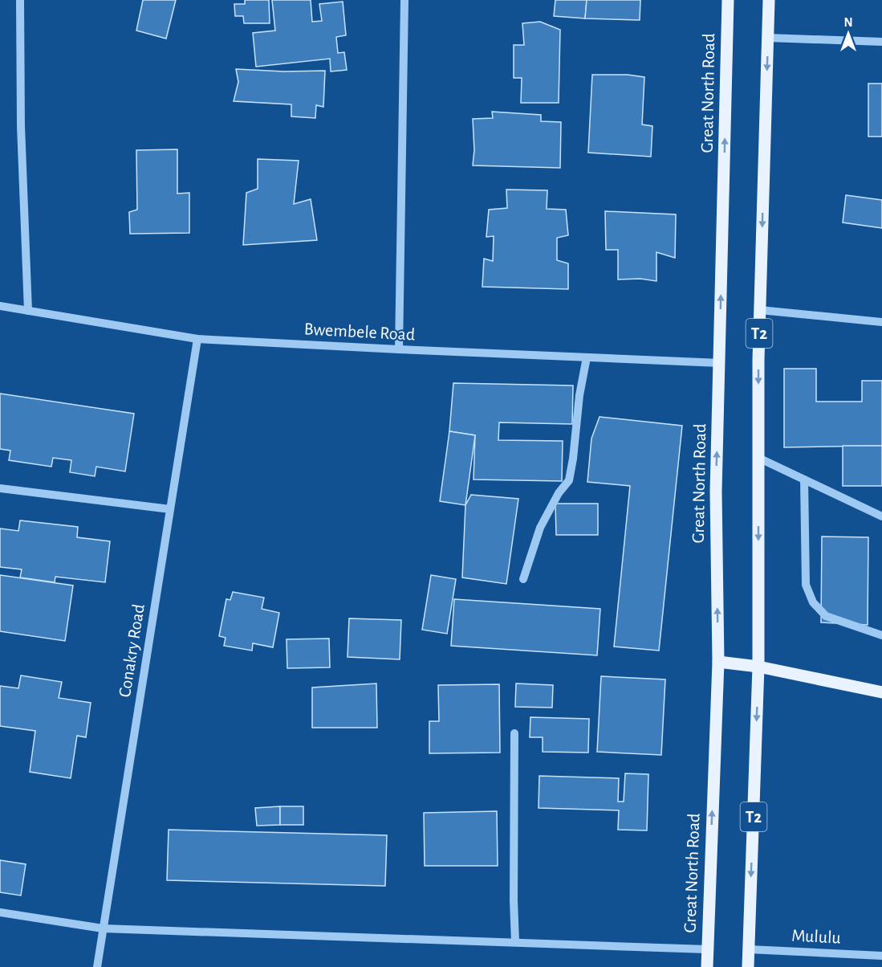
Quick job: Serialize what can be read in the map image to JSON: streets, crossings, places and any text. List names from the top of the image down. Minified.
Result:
{"streets":{"main road":["Great North Road","T2"],"street":["Bwembele Road","Conakry Road","Mululu"]},"crossings":[["Great North Road","Bwembele Road"],["Bwembele Road","Conakry Road"],["T2","Mululu"]],"north":"top"}
